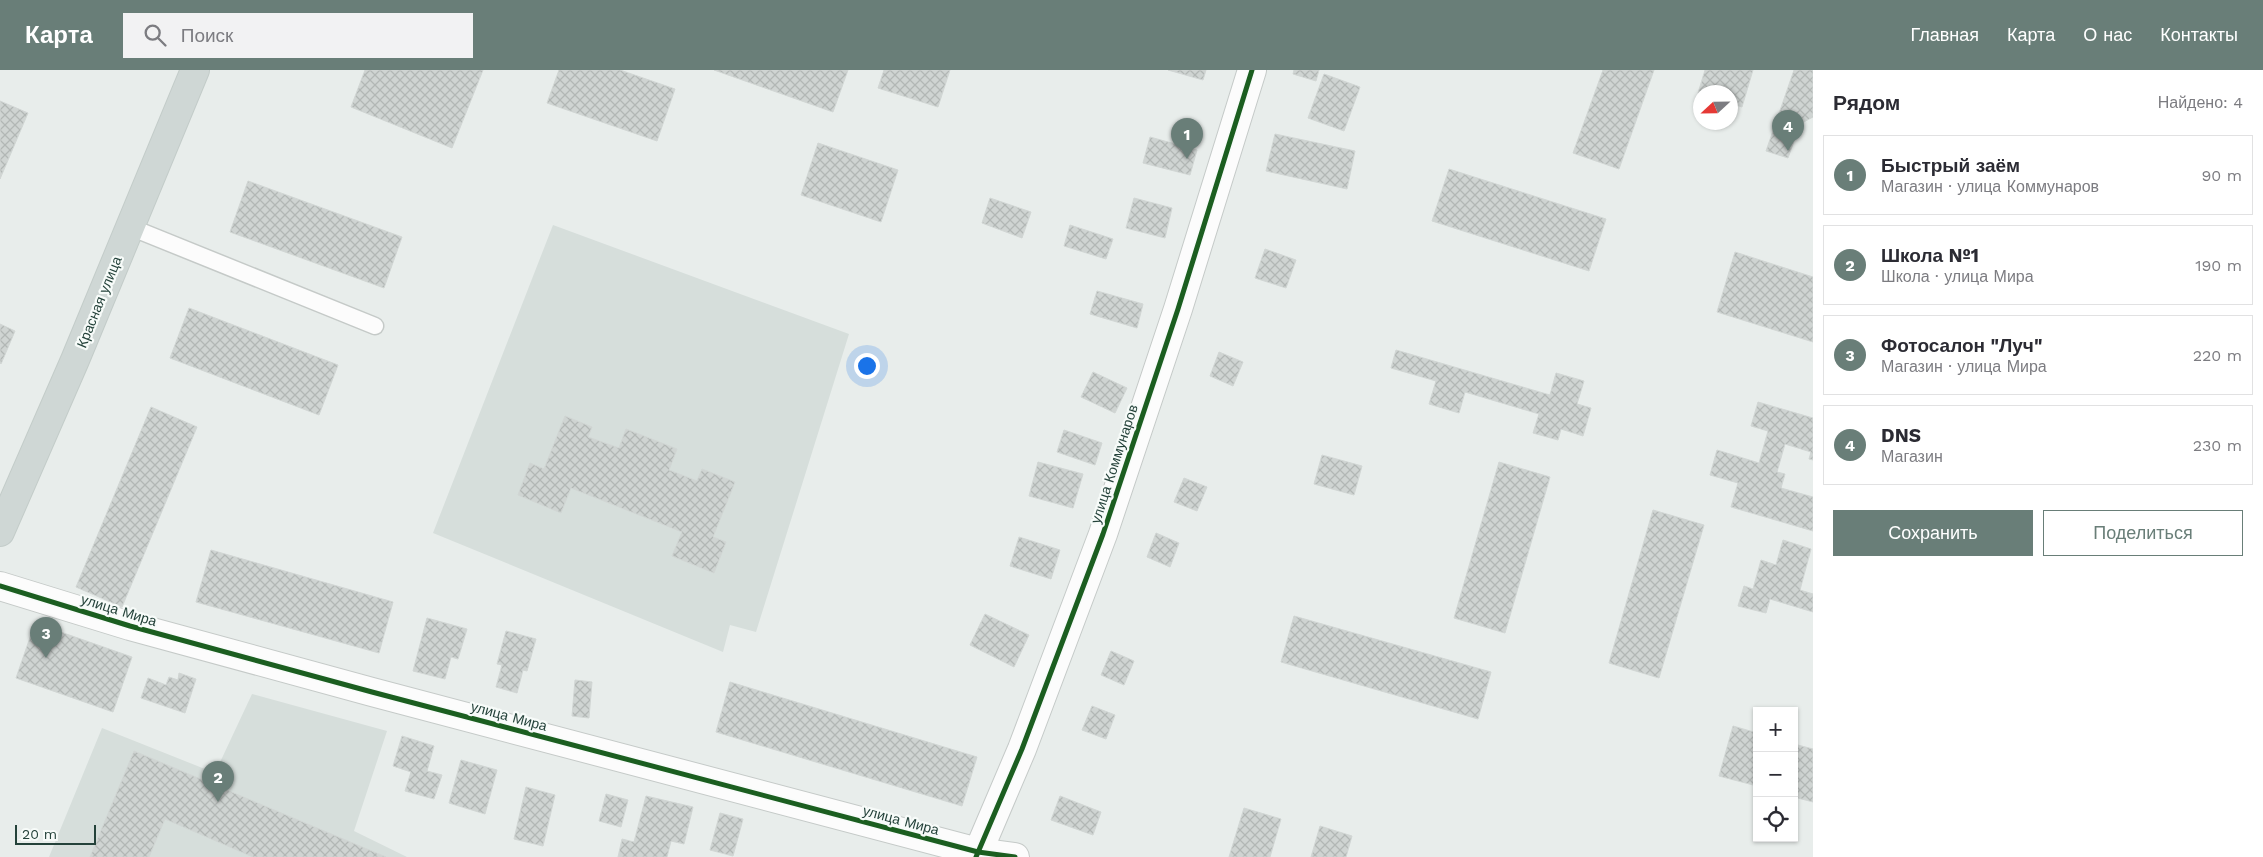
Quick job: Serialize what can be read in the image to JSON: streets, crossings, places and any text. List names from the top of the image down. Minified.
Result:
{"streets":{"main road":["Красная улица"],"street":["улица Коммунаров","улица Мира"]},"crossings":[["улица Коммунаров","улица Мира"]],"scale_bar":"20 m","north":"left","page":{"header":"Карта","search":"Поиск","nav":["Главная","Карта","О нас","Контакты"],"heading":["Рядом","Найдено: 4"],"pins":["4","1","3","2"],"list":[{"mark":"1","name":"Быстрый заём","note":"Магазин · улица Коммунаров","value":"90 m"},{"mark":"2","name":"Школа №1","note":"Школа · улица Мира","value":"190 m"},{"mark":"3","name":"Фотосалон \"Луч\"","note":"Магазин · улица Мира","value":"220 m"},{"mark":"4","name":"DNS","note":"Магазин","value":"230 m"}],"buttons":["Сохранить","Поделиться"],"map_buttons":["+","−"],"scale":"20 m"}}
